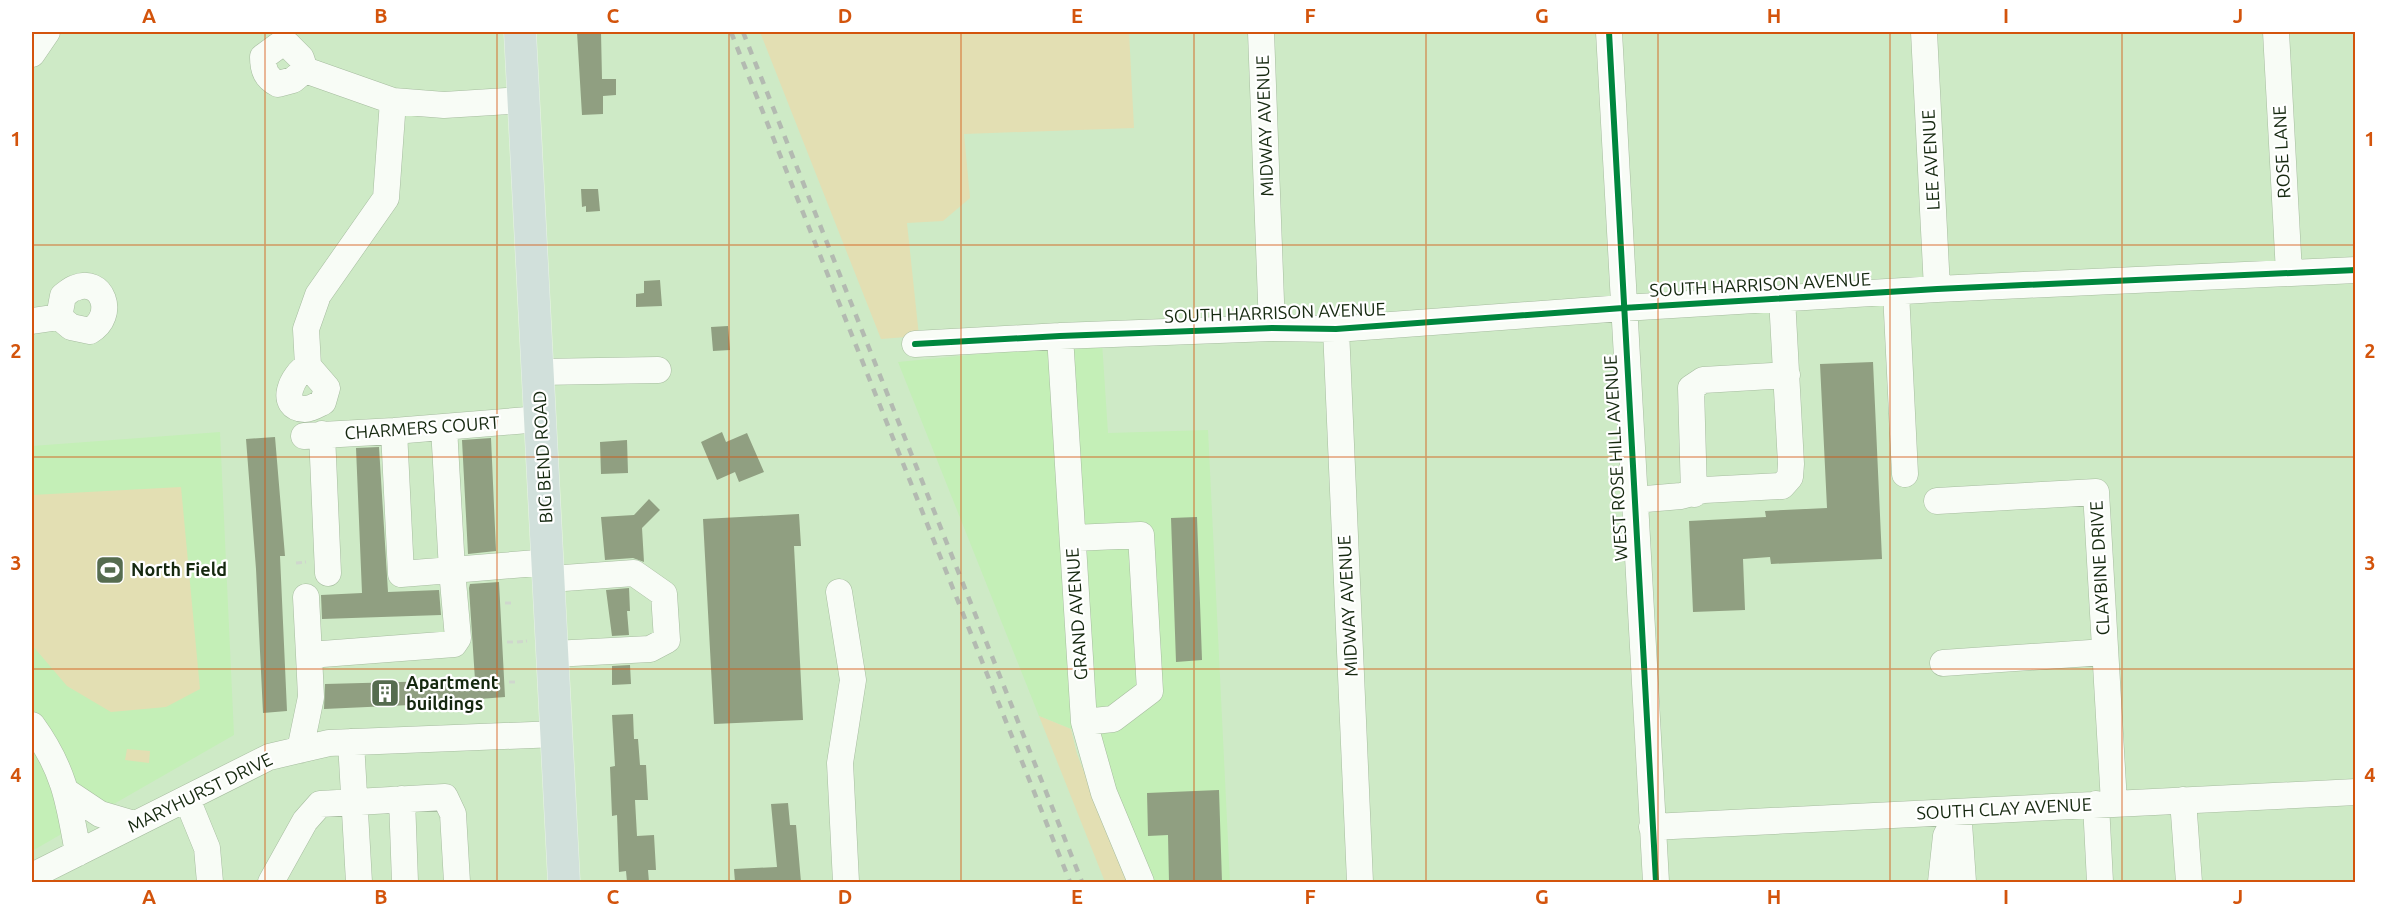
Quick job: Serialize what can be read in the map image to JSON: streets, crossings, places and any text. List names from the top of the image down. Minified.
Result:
{"streets":{"main road":["BIG BEND ROAD"],"street":["MIDWAY AVENUE","ROSE LANE","LEE AVENUE","SOUTH HARRISON AVENUE","CHARMERS COURT","WEST ROSE HILL AVENUE","CLAYBINE DRIVE","GRAND AVENUE","MARYHURST DRIVE","SOUTH CLAY AVENUE"]},"crossings":[["MIDWAY AVENUE","SOUTH HARRISON AVENUE"],["ROSE LANE","SOUTH HARRISON AVENUE"],["LEE AVENUE","SOUTH HARRISON AVENUE"],["SOUTH HARRISON AVENUE","WEST ROSE HILL AVENUE"],["SOUTH HARRISON AVENUE","GRAND AVENUE"],["CHARMERS COURT","BIG BEND ROAD"],["BIG BEND ROAD","MARYHURST DRIVE"],["WEST ROSE HILL AVENUE","SOUTH CLAY AVENUE"],["CLAYBINE DRIVE","SOUTH CLAY AVENUE"]],"places":{"sports":["North Field"],"building":["Apartment buildings"]},"grid":{"columns":["A","B","C","D","E","F","G","H","I","J"],"rows":["1","2","3","4"]}}
